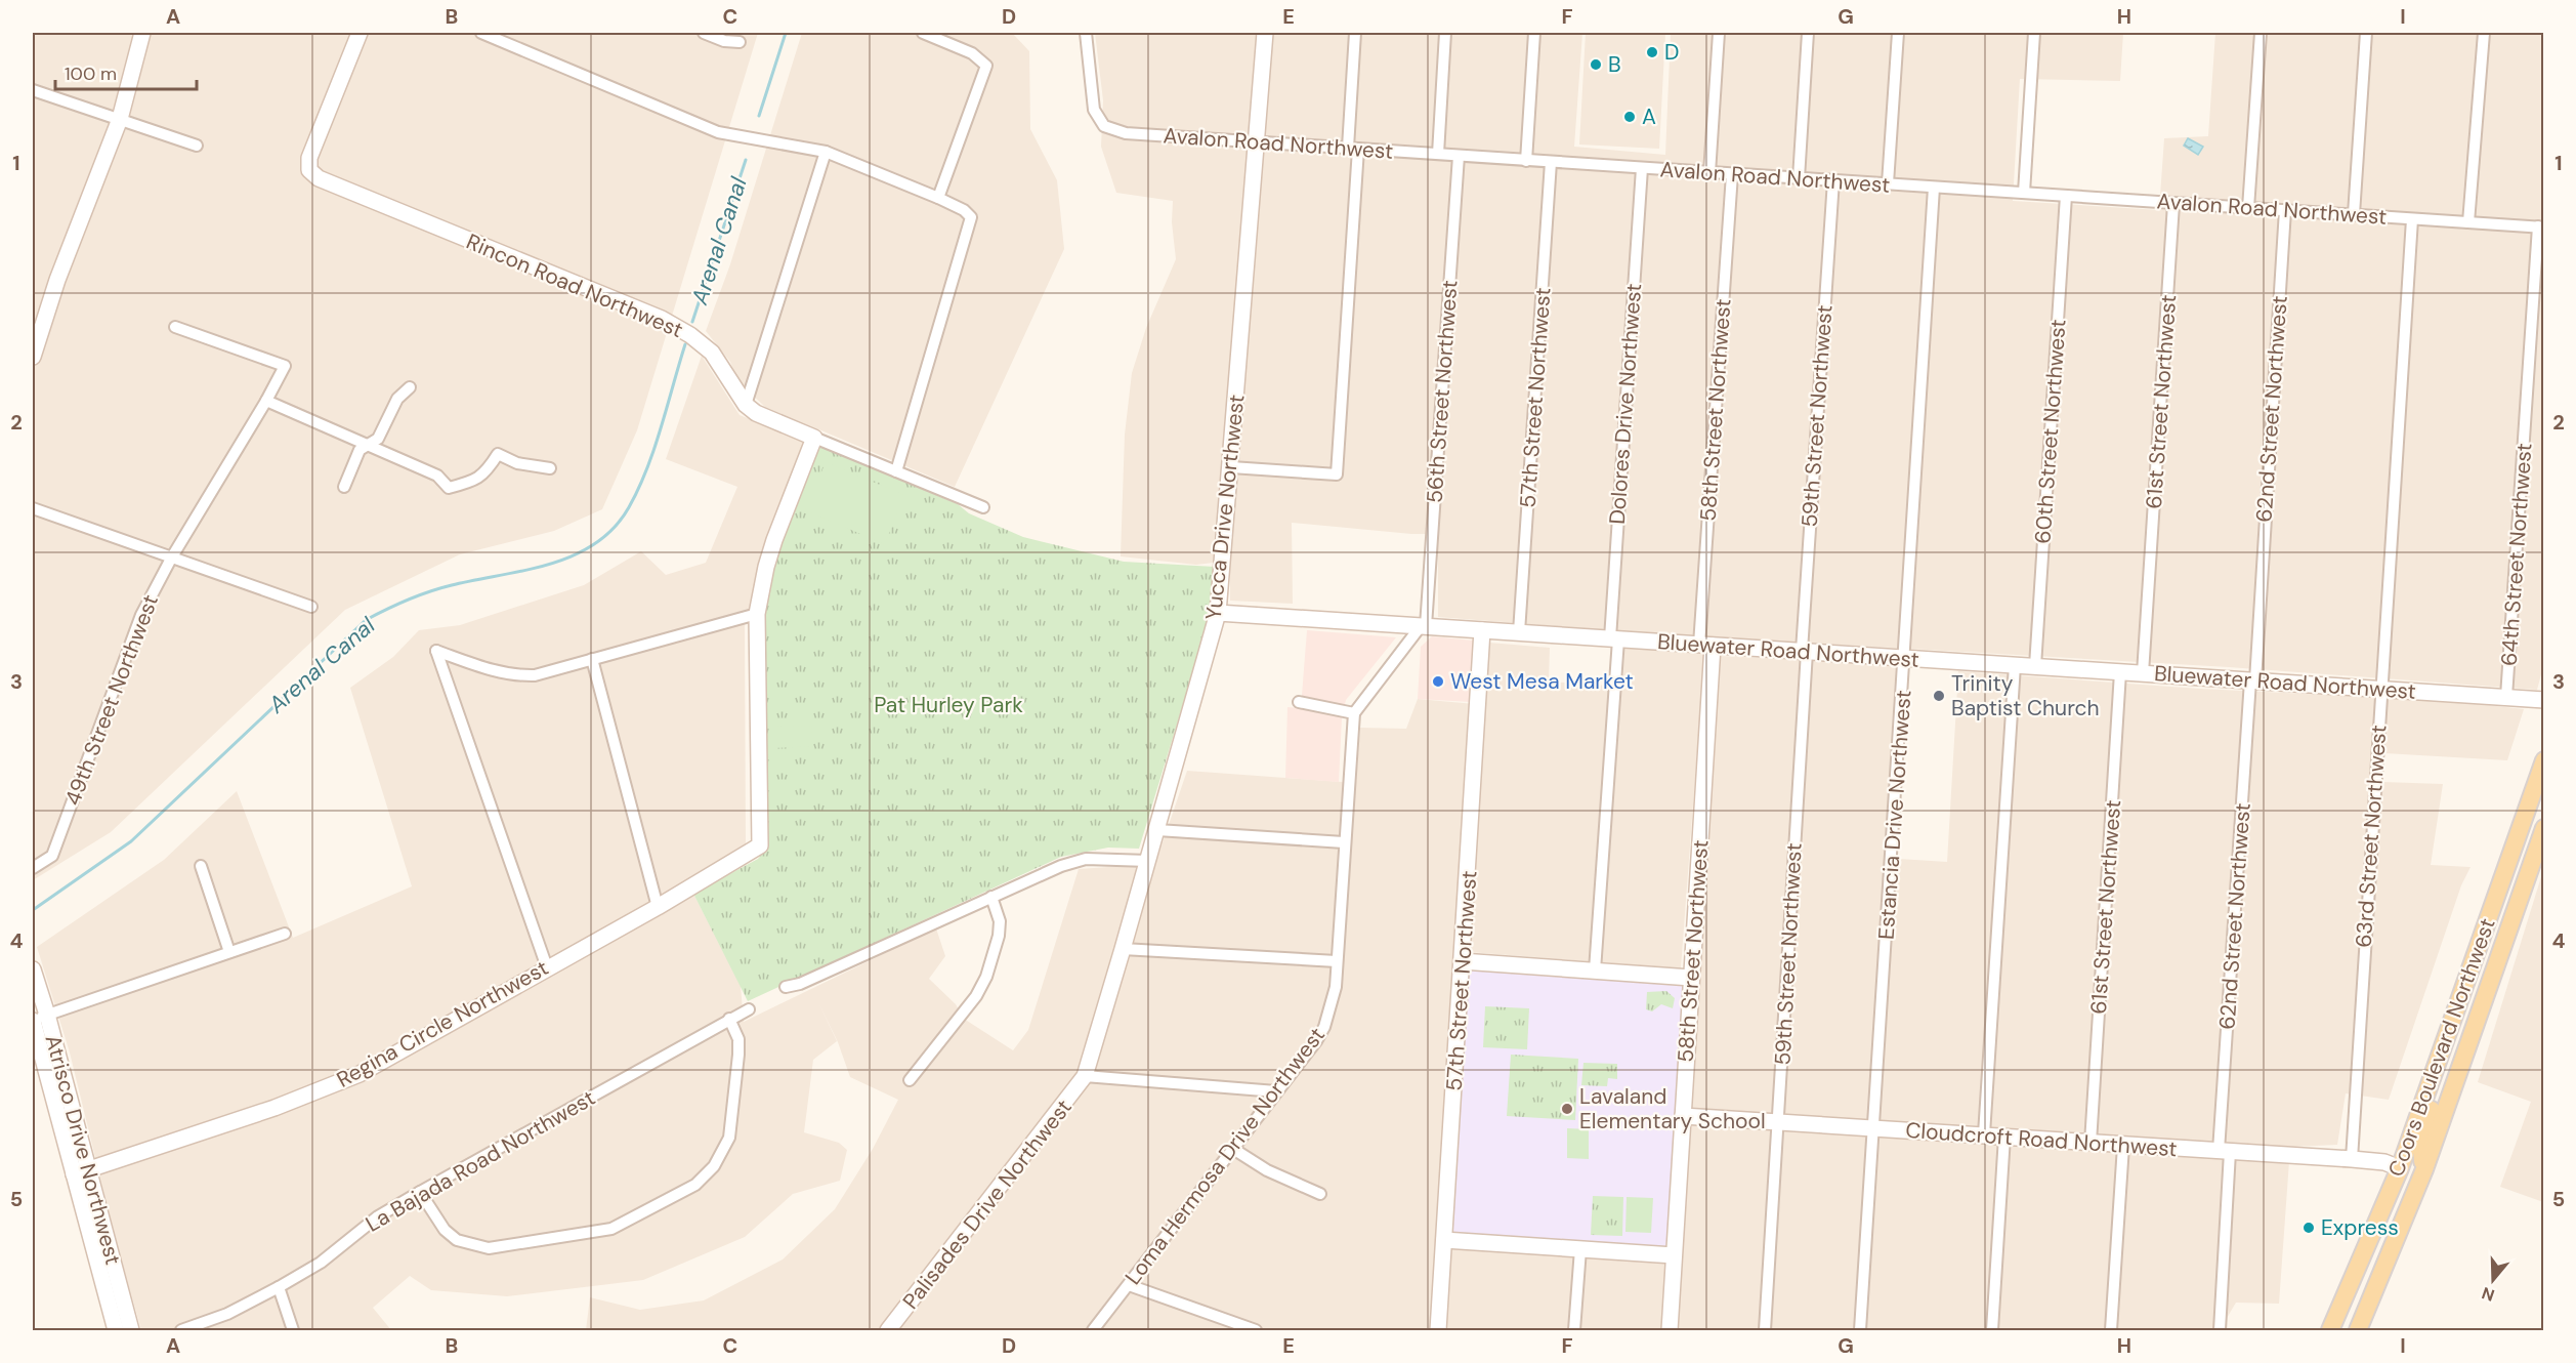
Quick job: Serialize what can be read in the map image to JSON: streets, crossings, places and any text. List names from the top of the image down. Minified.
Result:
{"streets":{"main road":["Coors Boulevard Northwest"],"street":["Avalon Road Northwest","Rincon Road Northwest","56th Street Northwest","57th Street Northwest","61st Street Northwest","Dolores Drive Northwest","62nd Street Northwest","58th Street Northwest","59th Street Northwest","60th Street Northwest","Yucca Drive Northwest","64th Street Northwest","Bluewater Road Northwest","49th Street Northwest","Estancia Drive Northwest","63rd Street Northwest","Regina Circle Northwest","Cloudcroft Road Northwest","Atrisco Drive Northwest","Loma Hermosa Drive Northwest","La Bajada Road Northwest","Palisades Drive Northwest"]},"crossings":[["Avalon Road Northwest","56th Street Northwest"],["Avalon Road Northwest","57th Street Northwest"],["Avalon Road Northwest","61st Street Northwest"],["Avalon Road Northwest","Dolores Drive Northwest"],["Avalon Road Northwest","62nd Street Northwest"],["Avalon Road Northwest","58th Street Northwest"],["Avalon Road Northwest","59th Street Northwest"],["Avalon Road Northwest","60th Street Northwest"],["Avalon Road Northwest","Yucca Drive Northwest"],["Avalon Road Northwest","64th Street Northwest"],["Avalon Road Northwest","Estancia Drive Northwest"],["Avalon Road Northwest","63rd Street Northwest"],["56th Street Northwest","Bluewater Road Northwest"],["57th Street Northwest","Bluewater Road Northwest"],["61st Street Northwest","Bluewater Road Northwest"],["61st Street Northwest","Cloudcroft Road Northwest"],["Dolores Drive Northwest","Bluewater Road Northwest"],["62nd Street Northwest","Bluewater Road Northwest"],["62nd Street Northwest","Cloudcroft Road Northwest"],["58th Street Northwest","Bluewater Road Northwest"],["58th Street Northwest","Cloudcroft Road Northwest"],["59th Street Northwest","Bluewater Road Northwest"],["59th Street Northwest","Cloudcroft Road Northwest"],["60th Street Northwest","Bluewater Road Northwest"],["Yucca Drive Northwest","Bluewater Road Northwest"],["Yucca Drive Northwest","Palisades Drive Northwest"],["64th Street Northwest","Bluewater Road Northwest"],["Bluewater Road Northwest","Estancia Drive Northwest"],["Bluewater Road Northwest","63rd Street Northwest"],["Estancia Drive Northwest","Cloudcroft Road Northwest"],["63rd Street Northwest","Cloudcroft Road Northwest"],["Regina Circle Northwest","Atrisco Drive Northwest"],["Coors Boulevard Northwest","Cloudcroft Road Northwest"]],"water":["Arenal Canal"],"parks":["Pat Hurley Park"],"places":["D","B","A","West Mesa Market","Trinity Baptist Church","Lavaland Elementary School","Express"],"scale_bar":"100 m","north":"bottom","grid":{"columns":["A","B","C","D","E","F","G","H","I"],"rows":["1","2","3","4","5"]}}
